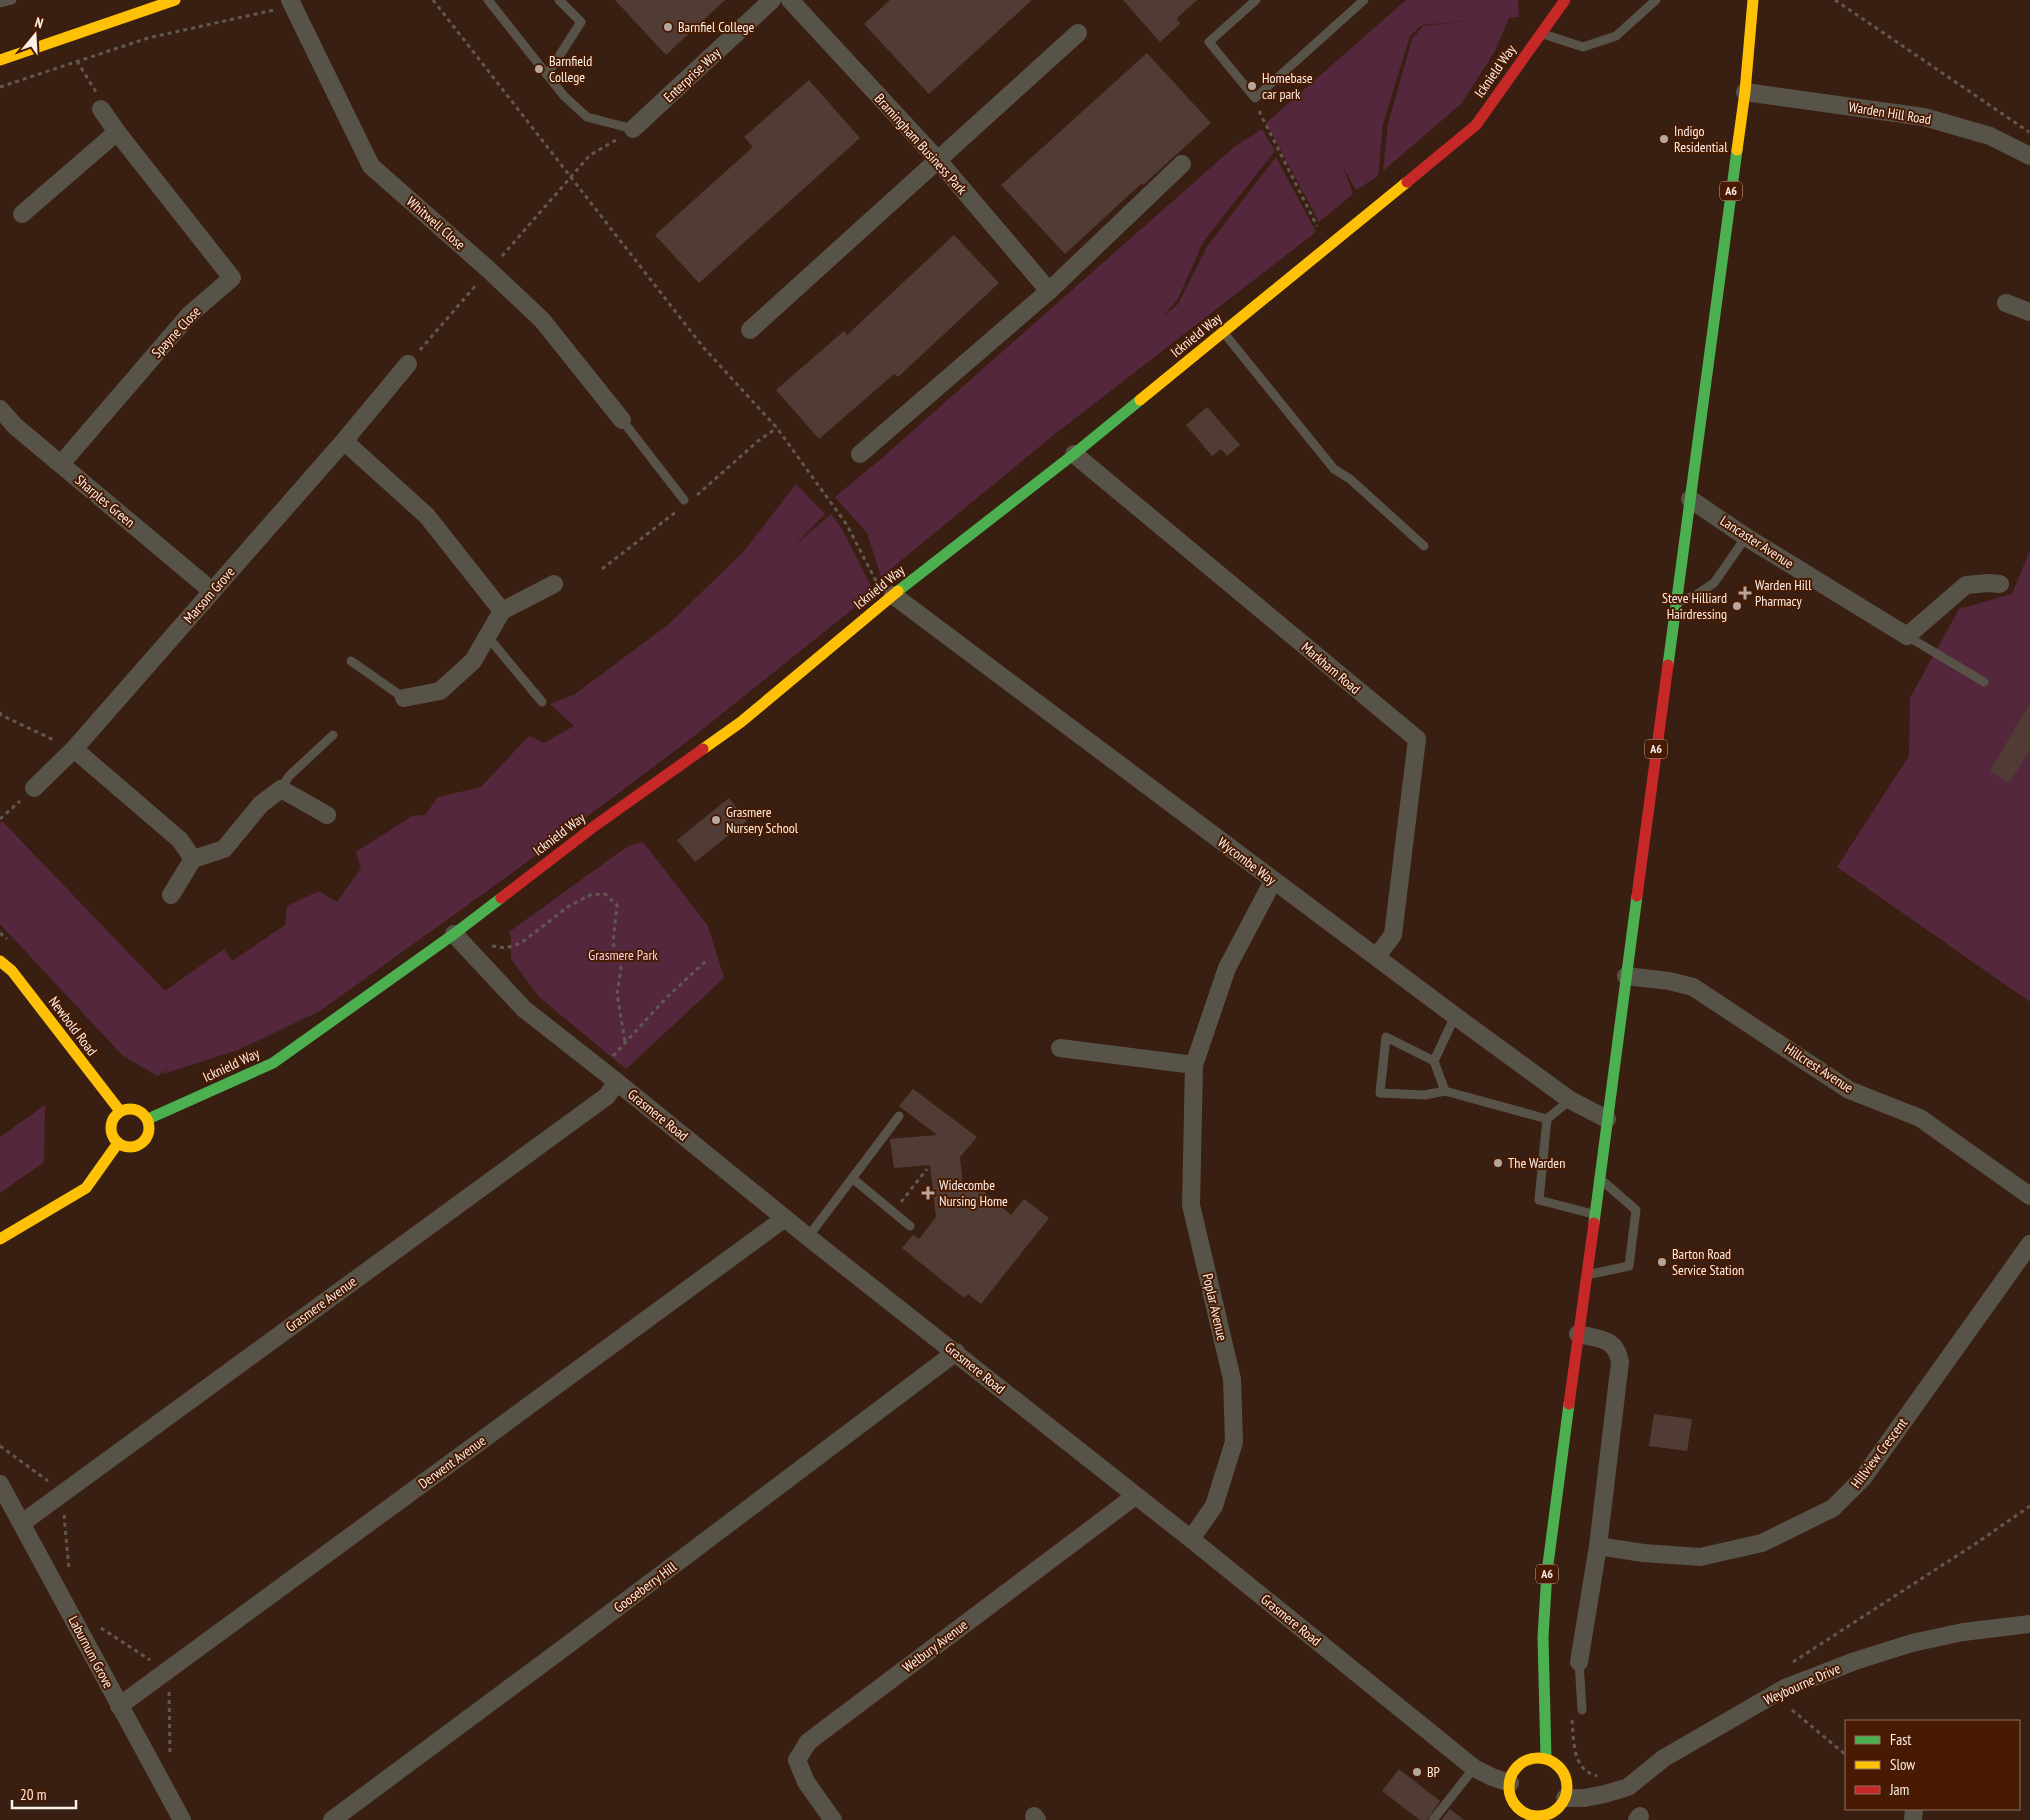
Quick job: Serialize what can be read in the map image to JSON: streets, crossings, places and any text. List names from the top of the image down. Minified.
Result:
{"streets":{"main road":["Icknield Way","A6","Newbold Road"],"street":["Enterprise Way","Warden Hill Road","Bramingham Business Park","Whitwell Close","Spayne Close","Sharples Green","Lancaster Avenue","Marsom Grove","Markham Road","Wycombe Way","Hillcrest Avenue","Grasmere Road","Grasmere Avenue","Poplar Avenue","Hillview Crescent","Derwent Avenue","Gooseberry Hill","Welbury Avenue","Laburnum Grove","Weybourne Drive"]},"crossings":[["Icknield Way","Markham Road"],["Icknield Way","Wycombe Way"],["Icknield Way","Newbold Road"],["Icknield Way","Grasmere Road"],["Warden Hill Road","A6"],["A6","Lancaster Avenue"],["A6","Wycombe Way"],["A6","Hillcrest Avenue"],["A6","Grasmere Road"],["A6","Weybourne Drive"],["Spayne Close","Sharples Green"],["Sharples Green","Marsom Grove"],["Markham Road","Wycombe Way"],["Wycombe Way","Poplar Avenue"],["Grasmere Road","Grasmere Avenue"],["Grasmere Road","Poplar Avenue"],["Grasmere Road","Derwent Avenue"],["Grasmere Road","Gooseberry Hill"],["Grasmere Road","Welbury Avenue"],["Grasmere Road","Weybourne Drive"],["Grasmere Avenue","Laburnum Grove"],["Derwent Avenue","Laburnum Grove"]],"parks":["Grasmere Park"],"places":{"other":["Barnfiel College","Barnfield College","Homebase car park","Indigo Residential","Steve Hilliard Hairdressing","Grasmere Nursery School","The Warden","Barton Road Service Station","BP"],"health":["Warden Hill Pharmacy","Widecombe Nursing Home"]},"legend":["Fast","Slow","Jam"],"scale_bar":"20 m","north":"top"}
